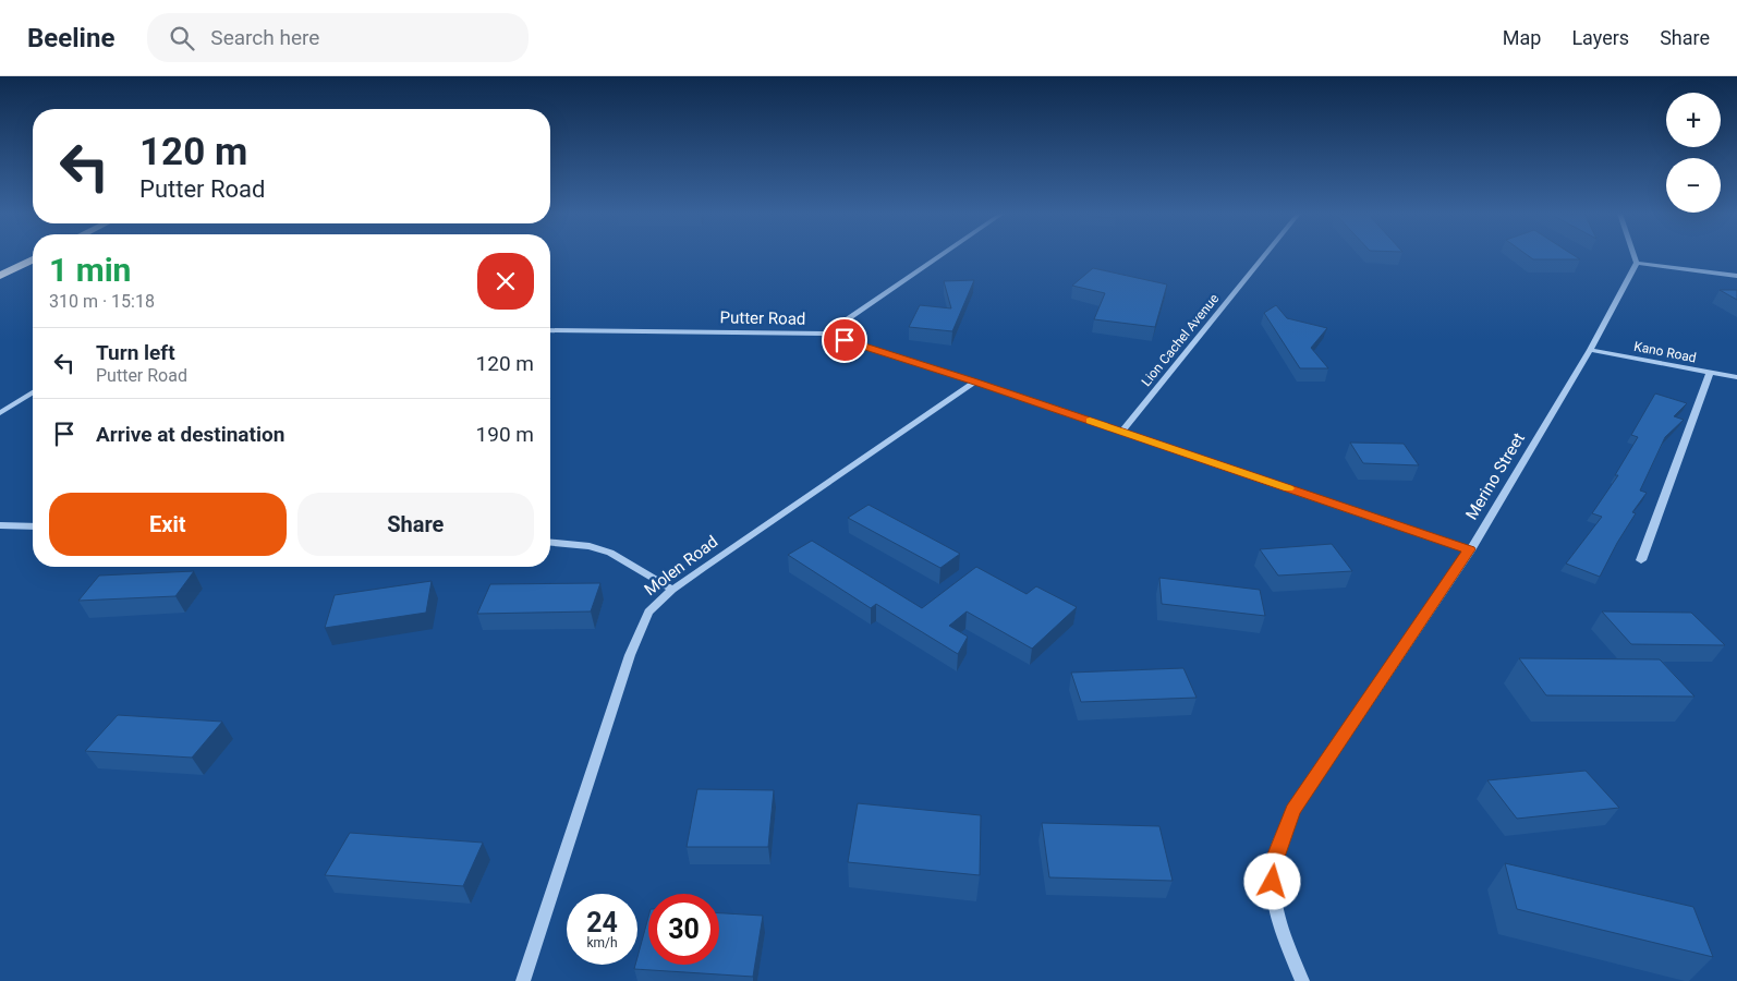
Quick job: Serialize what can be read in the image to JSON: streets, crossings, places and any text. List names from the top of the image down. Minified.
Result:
{"streets":{"street":["Putter Road","Lion Cachel Avenue","Kano Road","Merino Street","Molen Road"]},"crossings":[["Putter Road","Lion Cachel Avenue"],["Putter Road","Merino Street"],["Putter Road","Molen Road"],["Kano Road","Merino Street"]],"page":{"header":"Beeline","search":"Search here","nav":["Map","Layers","Share"],"map_buttons":["+","−"],"turn":["120 m","Putter Road"],"heading":["1 min","310 m · 15:18"],"list":[{"name":"Turn left","note":"Putter Road","value":"120 m"},{"name":"Arrive at destination","value":"190 m"}],"buttons":["Exit","Share"],"speed":"24 km/h","limit":"30"}}
